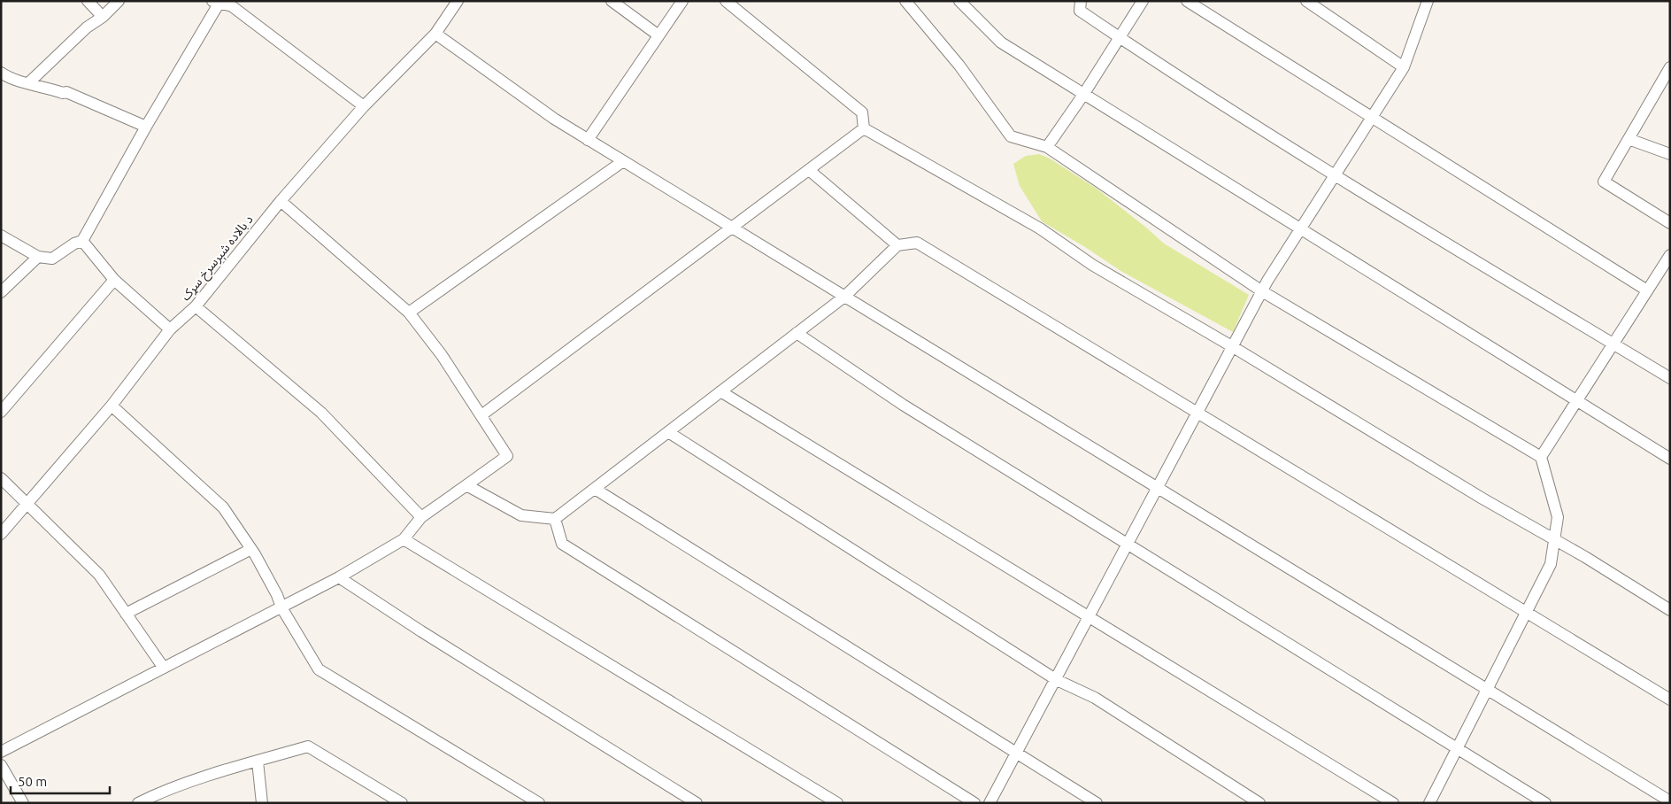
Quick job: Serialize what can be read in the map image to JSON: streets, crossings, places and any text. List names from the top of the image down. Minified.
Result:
{"streets":{"street":["د بالاده شېرسرخ سړک"]},"scale_bar":"50 m"}
